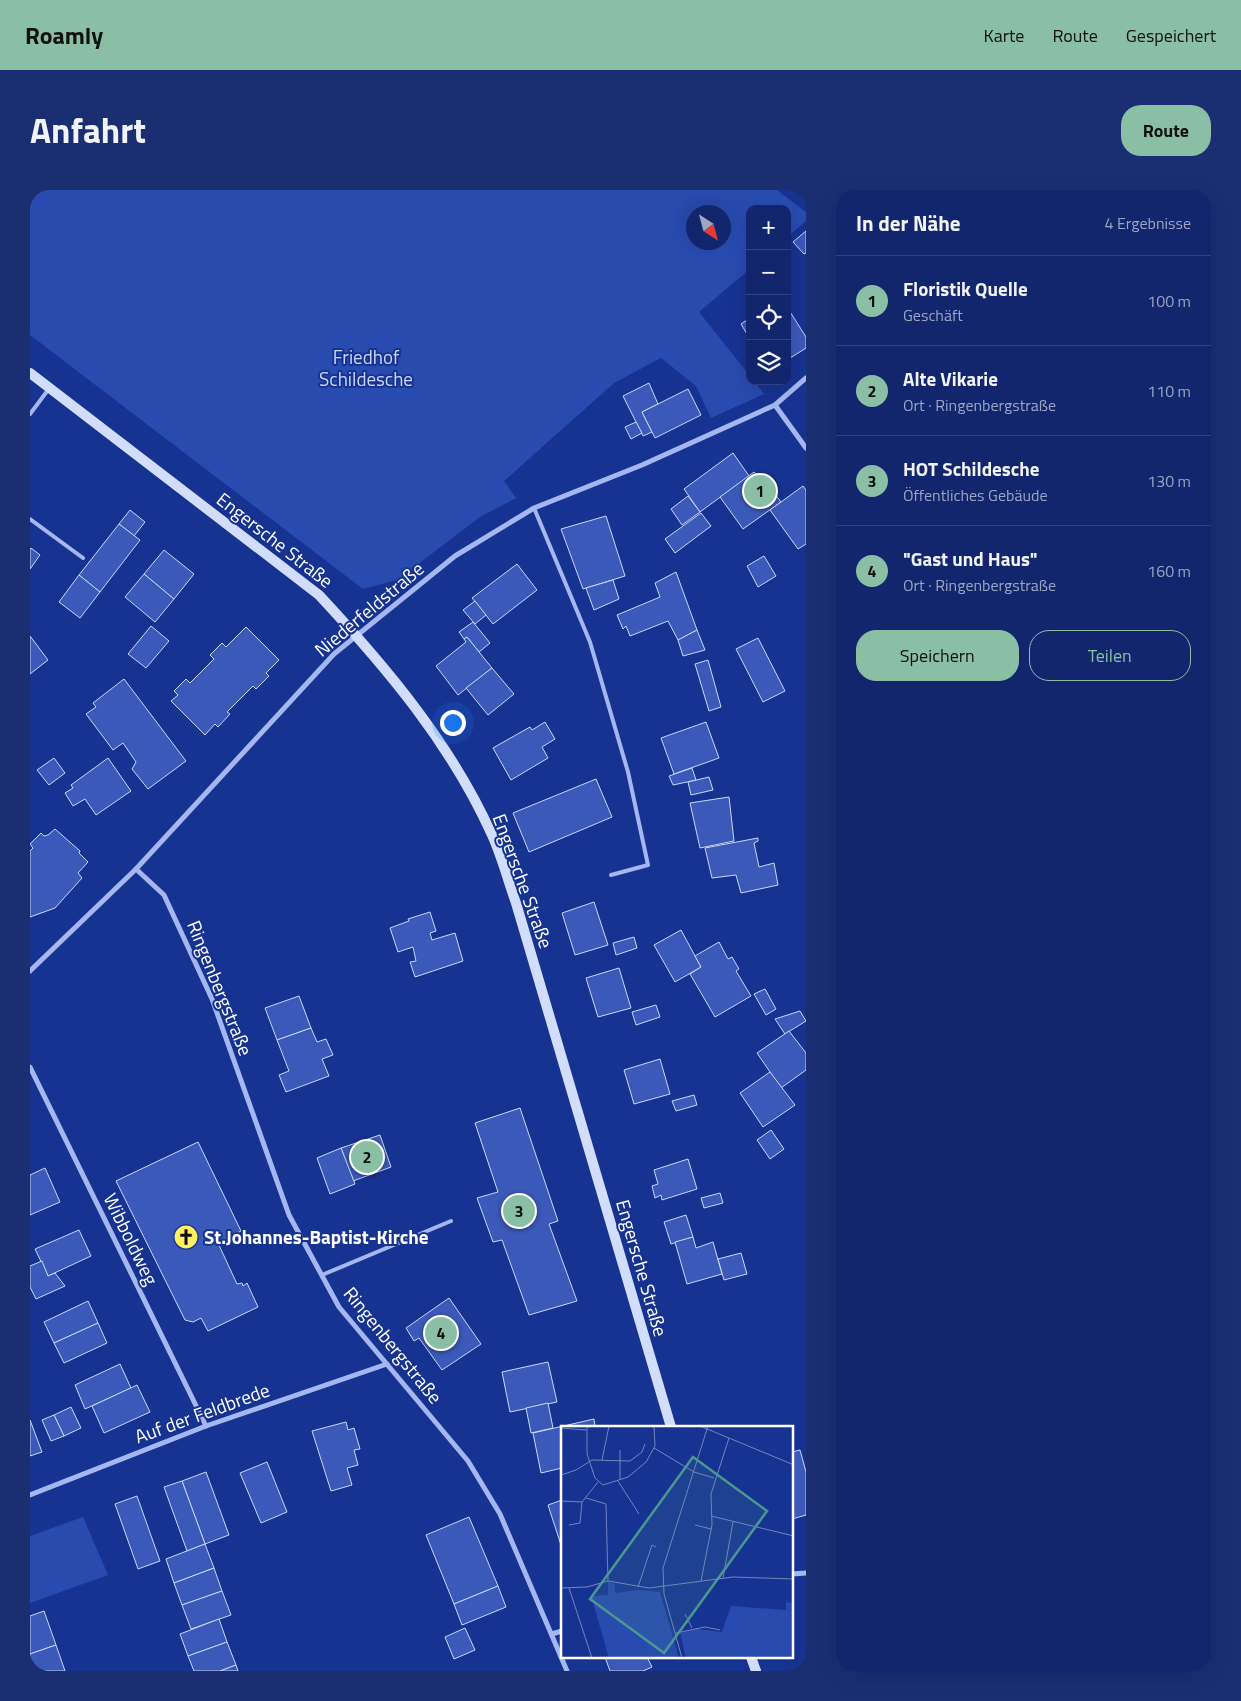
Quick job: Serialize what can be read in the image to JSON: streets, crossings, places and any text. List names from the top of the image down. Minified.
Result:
{"streets":{"main road":["Engersche Straße"],"street":["Niederfeldstraße","Ringenbergstraße","Wibboldweg","Auf der Feldbrede"]},"crossings":[["Engersche Straße","Niederfeldstraße"],["Niederfeldstraße","Ringenbergstraße"],["Ringenbergstraße","Auf der Feldbrede"],["Wibboldweg","Auf der Feldbrede"]],"parks":["Friedhof Schildesche"],"places":{"church":["St.Johannes-Baptist-Kirche"]},"north":"bottom right","page":{"header":"Roamly","nav":["Karte","Route","Gespeichert"],"title":"Anfahrt","buttons":["Route",["Speichern","Teilen"]],"heading":["In der Nähe","4 Ergebnisse"],"map_buttons":["+","−"],"list":[{"mark":"1","name":"Floristik Quelle","note":"Geschäft","value":"100 m"},{"mark":"2","name":"Alte Vikarie","note":"Ort · Ringenbergstraße","value":"110 m"},{"mark":"3","name":"HOT Schildesche","note":"Öffentliches Gebäude","value":"130 m"},{"mark":"4","name":"\"Gast und Haus\"","note":"Ort · Ringenbergstraße","value":"160 m"}],"pins":["1","2","3","4"]}}
